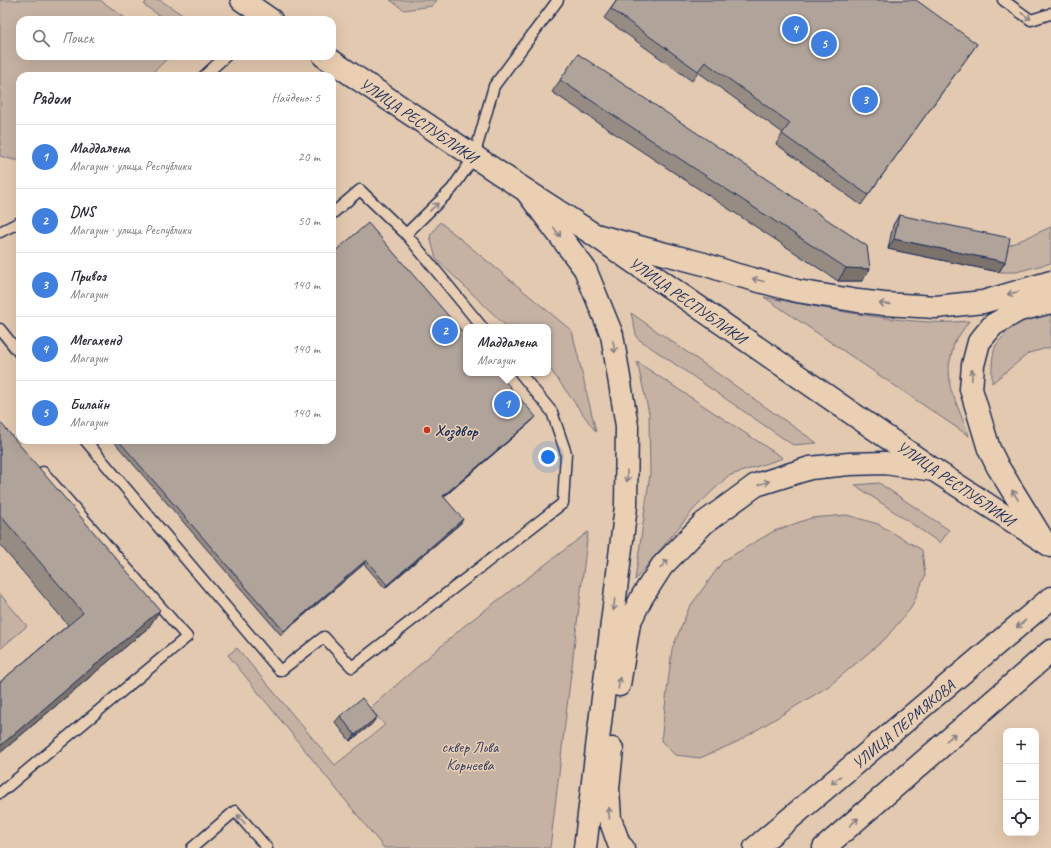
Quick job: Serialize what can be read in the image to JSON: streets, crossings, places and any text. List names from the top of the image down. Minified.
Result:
{"streets":{"main road":["УЛИЦА РЕСПУБЛИКИ","УЛИЦА ПЕРМЯКОВА"]},"parks":["сквер Льва Корнеева"],"places":["Хоздвор"],"page":{"pins":["4","5","3","2","1"],"search":"Поиск","heading":["Рядом","Найдено: 5"],"list":[{"mark":"1","name":"Маддалена","note":"Магазин · улица Республики","value":"20 m"},{"mark":"2","name":"DNS","note":"Магазин · улица Республики","value":"50 m"},{"mark":"3","name":"Привоз","note":"Магазин","value":"140 m"},{"mark":"4","name":"Мегахенд","note":"Магазин","value":"140 m"},{"mark":"5","name":"Билайн","note":"Магазин","value":"140 m"}],"popup":["Маддалена","Магазин"],"map_buttons":["+","−"]}}
